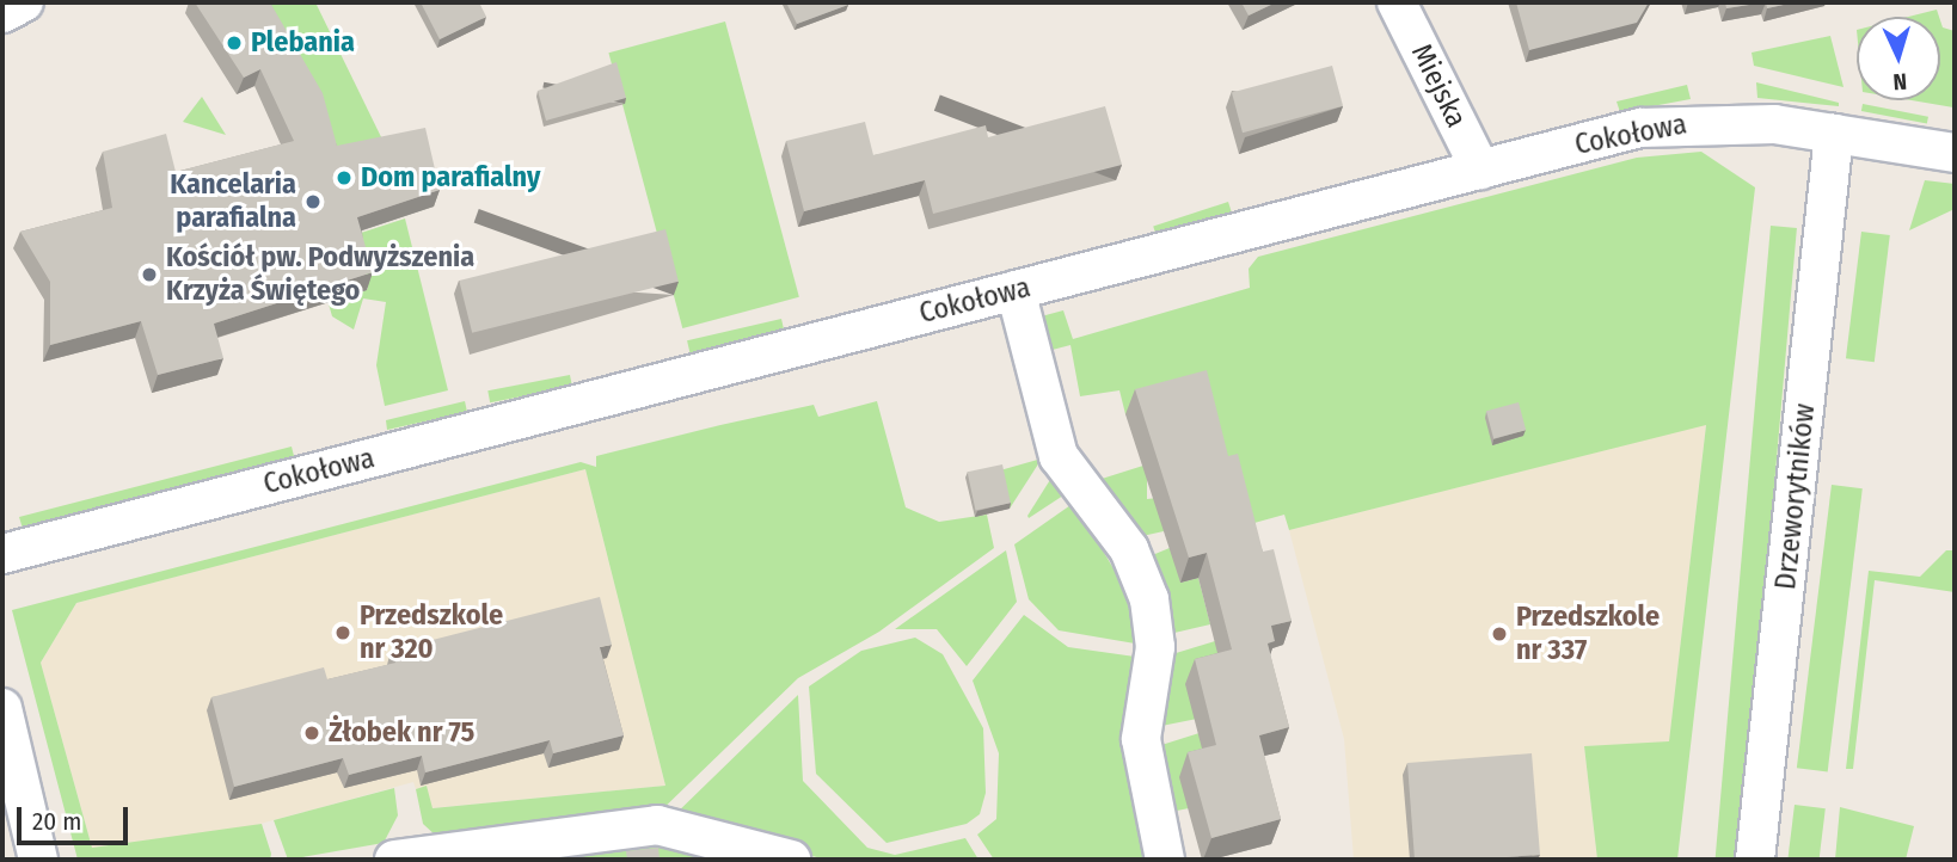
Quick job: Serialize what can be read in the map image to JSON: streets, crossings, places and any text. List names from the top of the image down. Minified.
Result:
{"streets":{"street":["Miejska","Cokołowa","Drzeworytników"]},"crossings":[["Miejska","Cokołowa"],["Cokołowa","Drzeworytników"]],"places":["Plebania","Dom parafialny","Kancelaria parafialna","Kościół pw. Podwyższenia Krzyża Świętego","Przedszkole nr 320","Przedszkole nr 337","Żłobek nr 75"],"scale_bar":"20 m","north":"bottom"}
